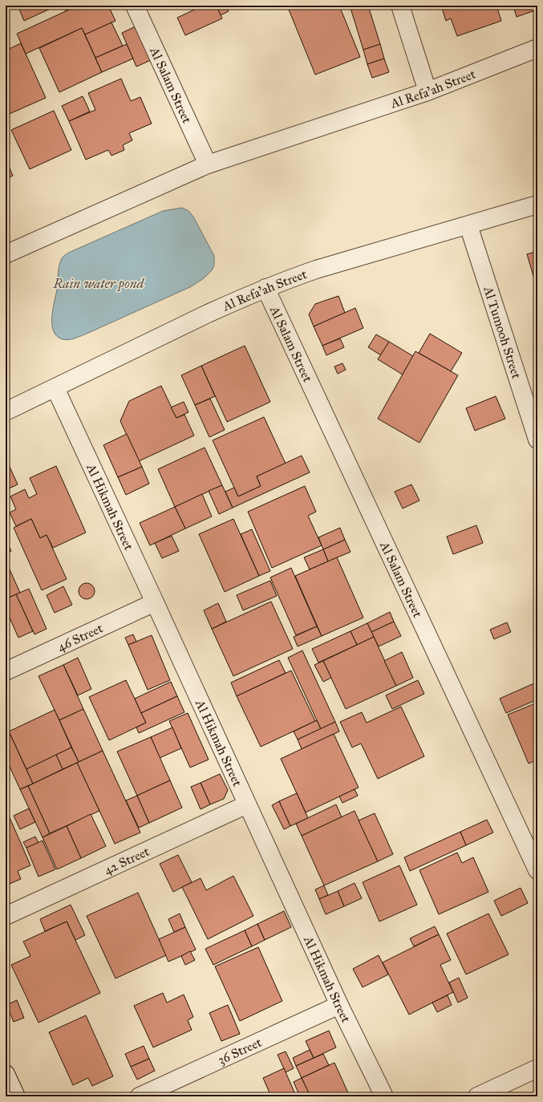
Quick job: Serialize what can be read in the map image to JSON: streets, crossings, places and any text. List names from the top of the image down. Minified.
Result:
{"streets":{"street":["Al Salam Street","Al Refa'ah Street","Al Tumooh Street","Al Hikmah Street","46 Street","42 Street","36 Street"]},"crossings":[["Al Salam Street","Al Refa'ah Street"],["Al Refa'ah Street","Al Tumooh Street"],["Al Refa'ah Street","Al Hikmah Street"],["Al Hikmah Street","46 Street"],["Al Hikmah Street","42 Street"],["Al Hikmah Street","36 Street"]],"water":["Rain water pond"]}
